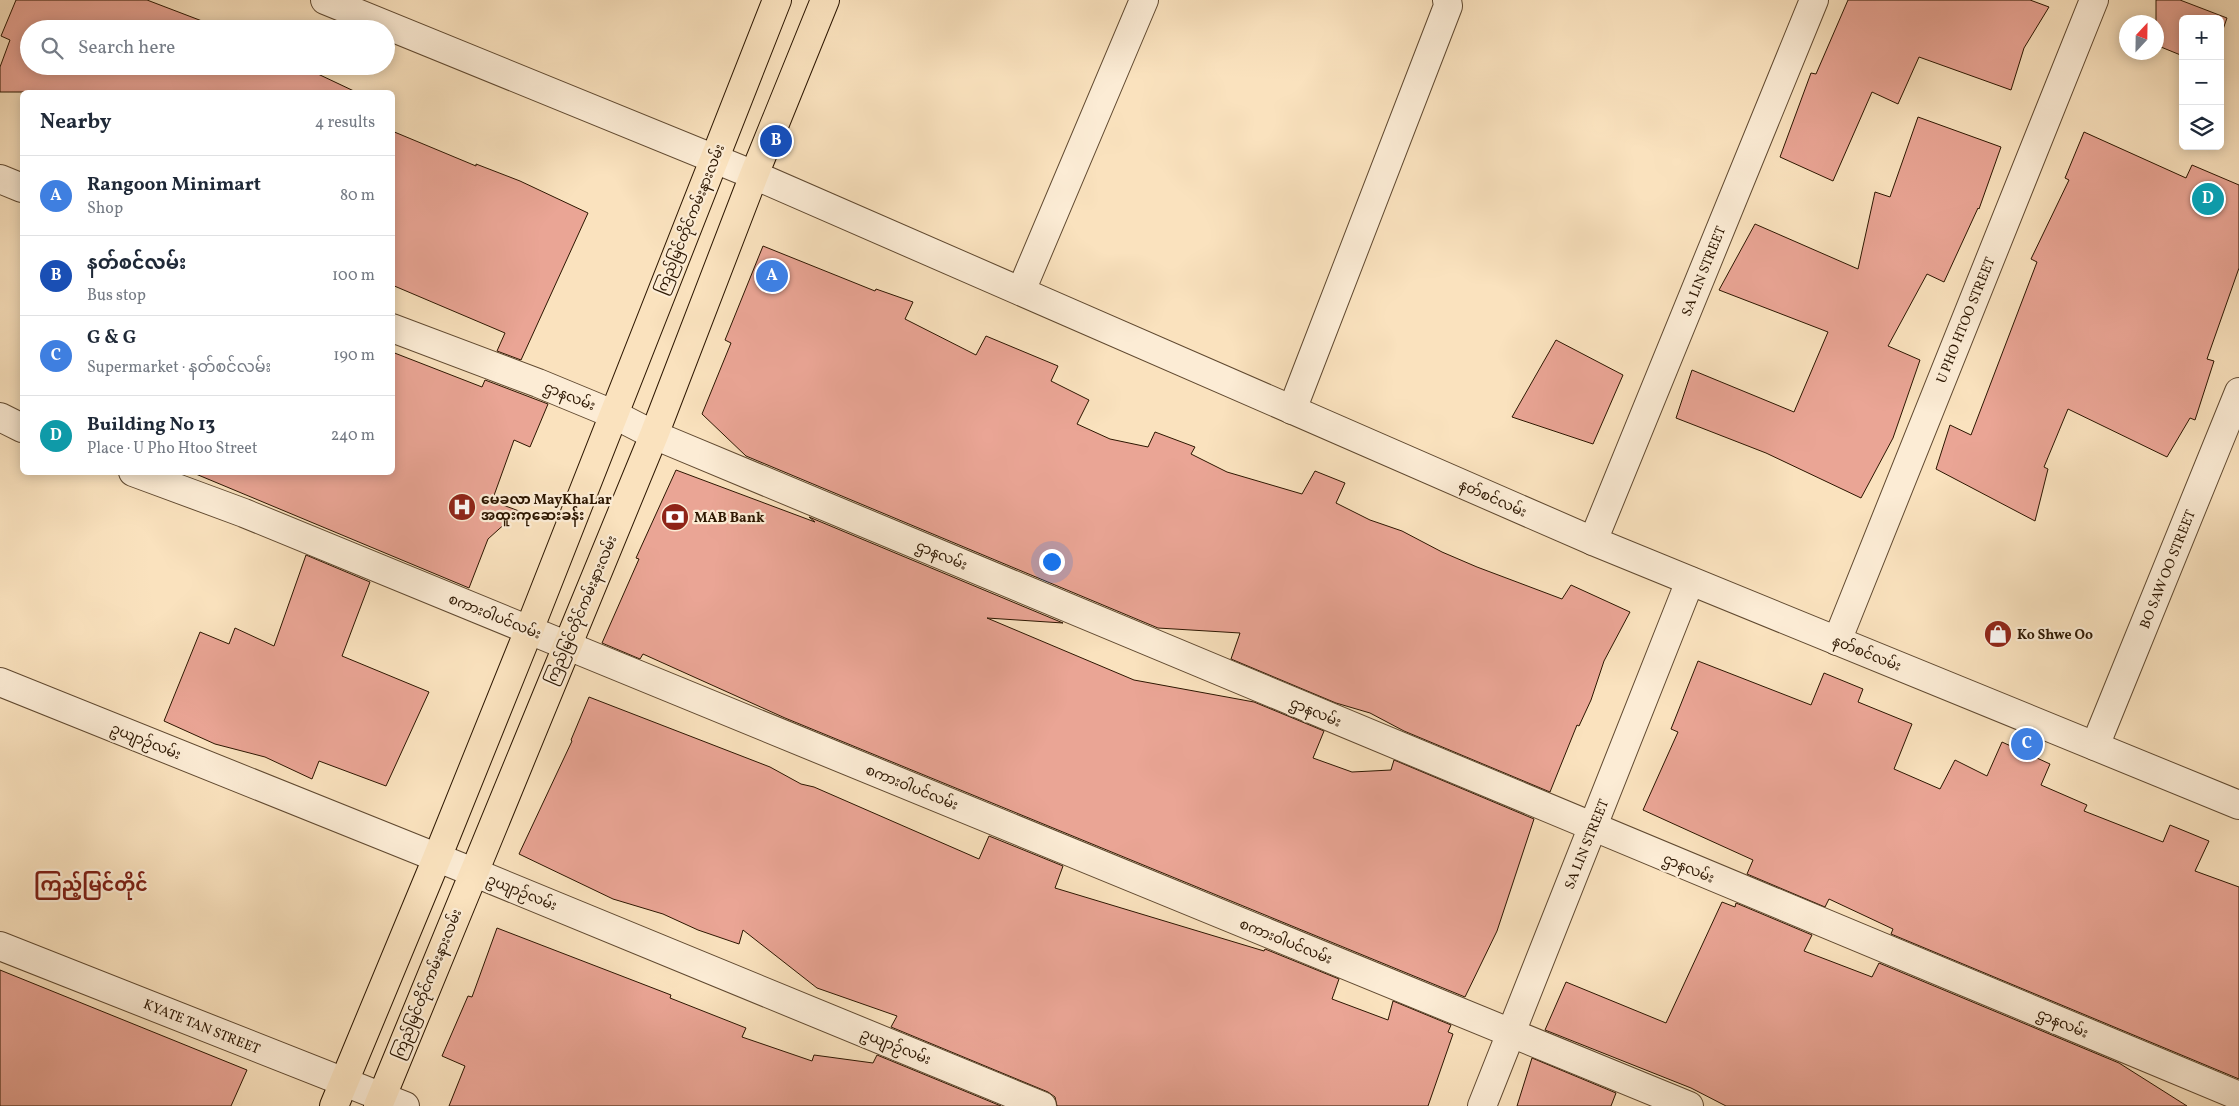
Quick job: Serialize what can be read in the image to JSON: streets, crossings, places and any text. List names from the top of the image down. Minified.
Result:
{"streets":{"main road":["ကြည်မြင်တိုင်ကမ်းနားလမ်း"],"street":["SA LIN STREET","U PHO HTOO STREET","ဌာနလမ်း","နတ်စင်လမ်း","BO SAW OO STREET","စကားဝါပင်လမ်း","ဥယျာဉ်လမ်း","KYATE TAN STREET"]},"crossings":[["ကြည်မြင်တိုင်ကမ်းနားလမ်း","ဌာနလမ်း"],["ကြည်မြင်တိုင်ကမ်းနားလမ်း","နတ်စင်လမ်း"],["ကြည်မြင်တိုင်ကမ်းနားလမ်း","စကားဝါပင်လမ်း"],["ကြည်မြင်တိုင်ကမ်းနားလမ်း","ဥယျာဉ်လမ်း"],["ကြည်မြင်တိုင်ကမ်းနားလမ်း","KYATE TAN STREET"],["SA LIN STREET","ဌာနလမ်း"],["SA LIN STREET","နတ်စင်လမ်း"],["SA LIN STREET","စကားဝါပင်လမ်း"],["U PHO HTOO STREET","နတ်စင်လမ်း"],["နတ်စင်လမ်း","BO SAW OO STREET"]],"districts":["ကြည့်မြင်တိုင်"],"places":{"hospital":["မေခလာ MayKhaLar အထူးကုဆေးခန်း"],"bank":["MAB Bank"],"shop":["Ko Shwe Oo"]},"north":"top","page":{"map_buttons":["+","−"],"search":"Search here","heading":["Nearby","4 results"],"pins":["B","D","A","C"],"list":[{"mark":"A","name":"Rangoon Minimart","note":"Shop","value":"80 m"},{"mark":"B","name":"နတ်စင်လမ်း","note":"Bus stop","value":"100 m"},{"mark":"C","name":"G & G","note":"Supermarket · နတ်စင်လမ်း","value":"190 m"},{"mark":"D","name":"Building No 13","note":"Place · U Pho Htoo Street","value":"240 m"}]}}
